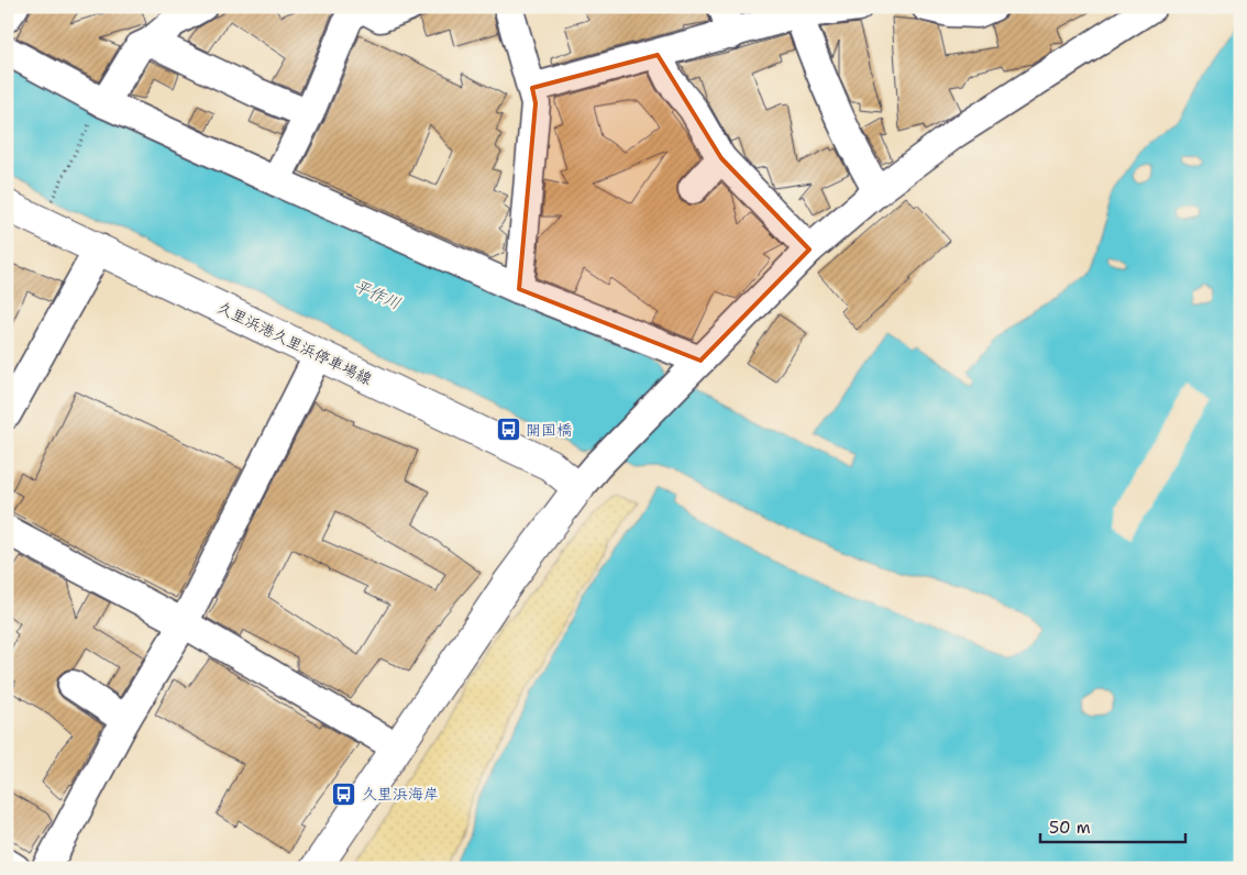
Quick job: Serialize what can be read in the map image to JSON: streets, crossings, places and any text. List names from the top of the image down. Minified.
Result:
{"streets":{"main road":["久里浜港久里浜停車場線"]},"water":["平作川"],"places":{"bus stop":["開国橋","久里浜海岸"]},"scale_bar":"50 m"}
